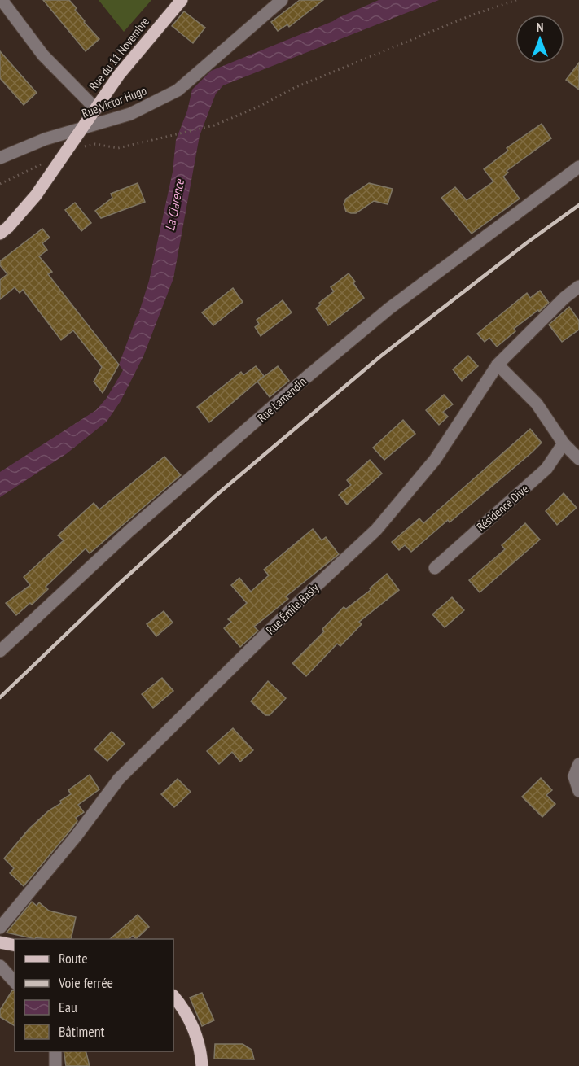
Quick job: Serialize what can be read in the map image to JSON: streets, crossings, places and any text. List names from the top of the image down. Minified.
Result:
{"streets":{"main road":["Rue du 11 Novembre","Rue Victor Hugo"],"street":["Rue Lamendin","Résidence Dive","Rue Émile Basly"]},"crossings":[["Rue du 11 Novembre","Rue Victor Hugo"]],"water":["La Clarence"],"legend":["Route","Voie ferrée","Eau","Bâtiment"],"north":"top"}
